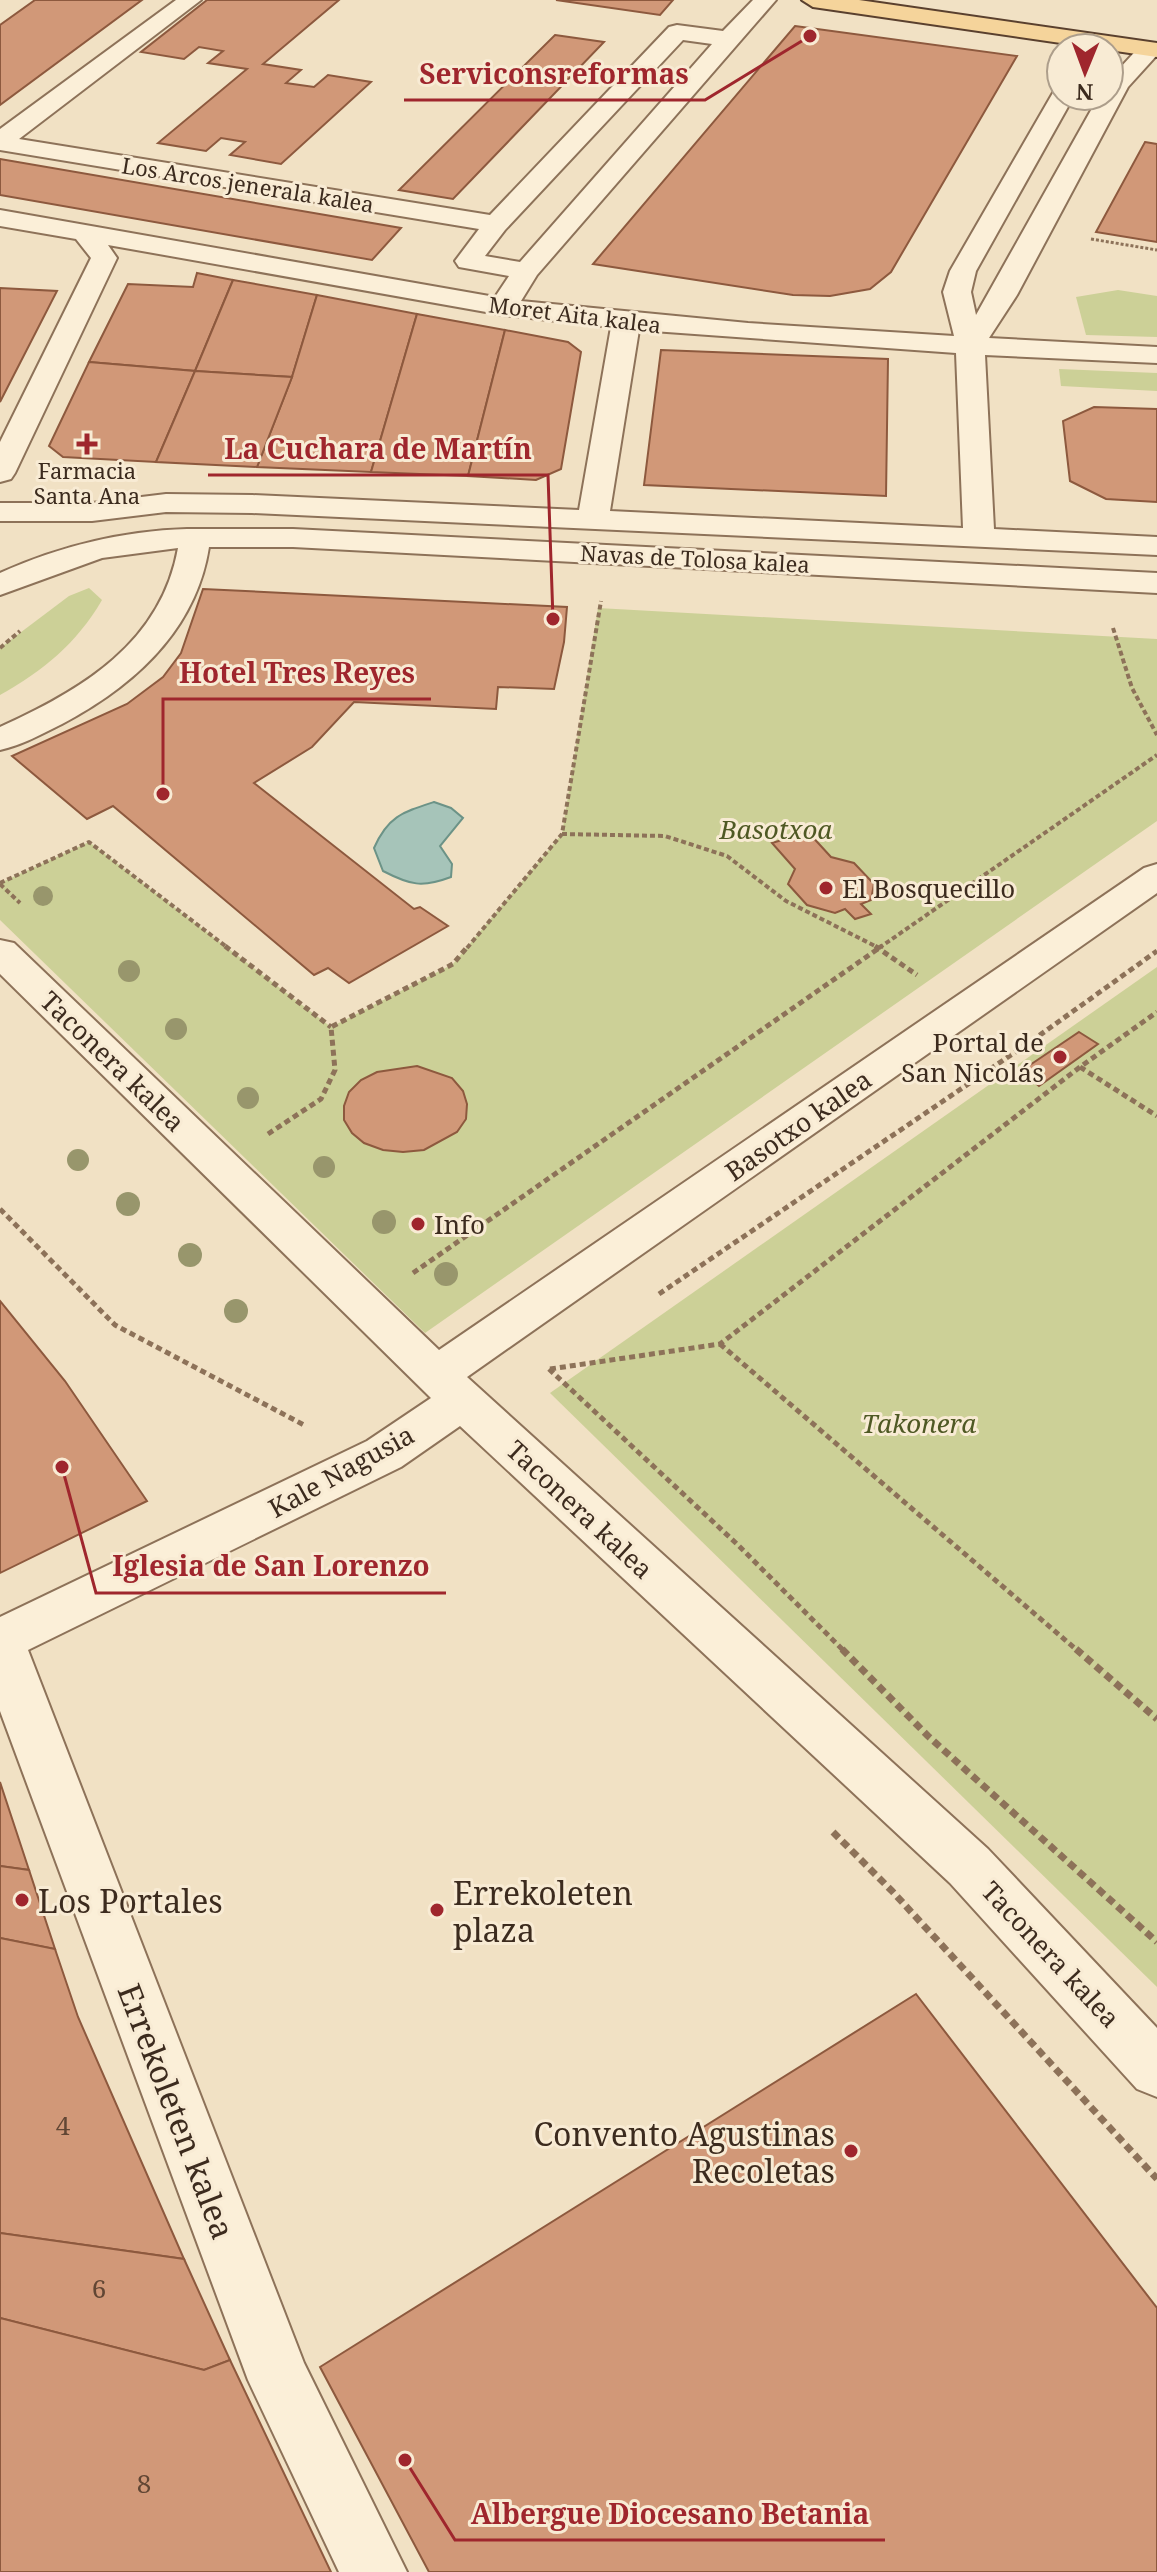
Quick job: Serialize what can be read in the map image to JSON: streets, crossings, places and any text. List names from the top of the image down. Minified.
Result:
{"streets":{"street":["Los Arcos jenerala kalea","Moret Aita kalea","Navas de Tolosa kalea","Taconera kalea","Basotxo kalea","Kale Nagusia","Errekoleten kalea"]},"crossings":[["Taconera kalea","Basotxo kalea"],["Taconera kalea","Kale Nagusia"],["Basotxo kalea","Kale Nagusia"],["Kale Nagusia","Errekoleten kalea"]],"parks":["Basotxoa","Takonera"],"places":{"other":["Serviconsreformas","La Cuchara de Martín","Hotel Tres Reyes","El Bosquecillo","Portal de San Nicolás","Info","Iglesia de San Lorenzo","Los Portales","Errekoleten plaza","Convento Agustinas Recoletas","Albergue Diocesano Betania"],"health":["Farmacia Santa Ana"]},"house_numbers":["4","6","8"],"north":"bottom"}
